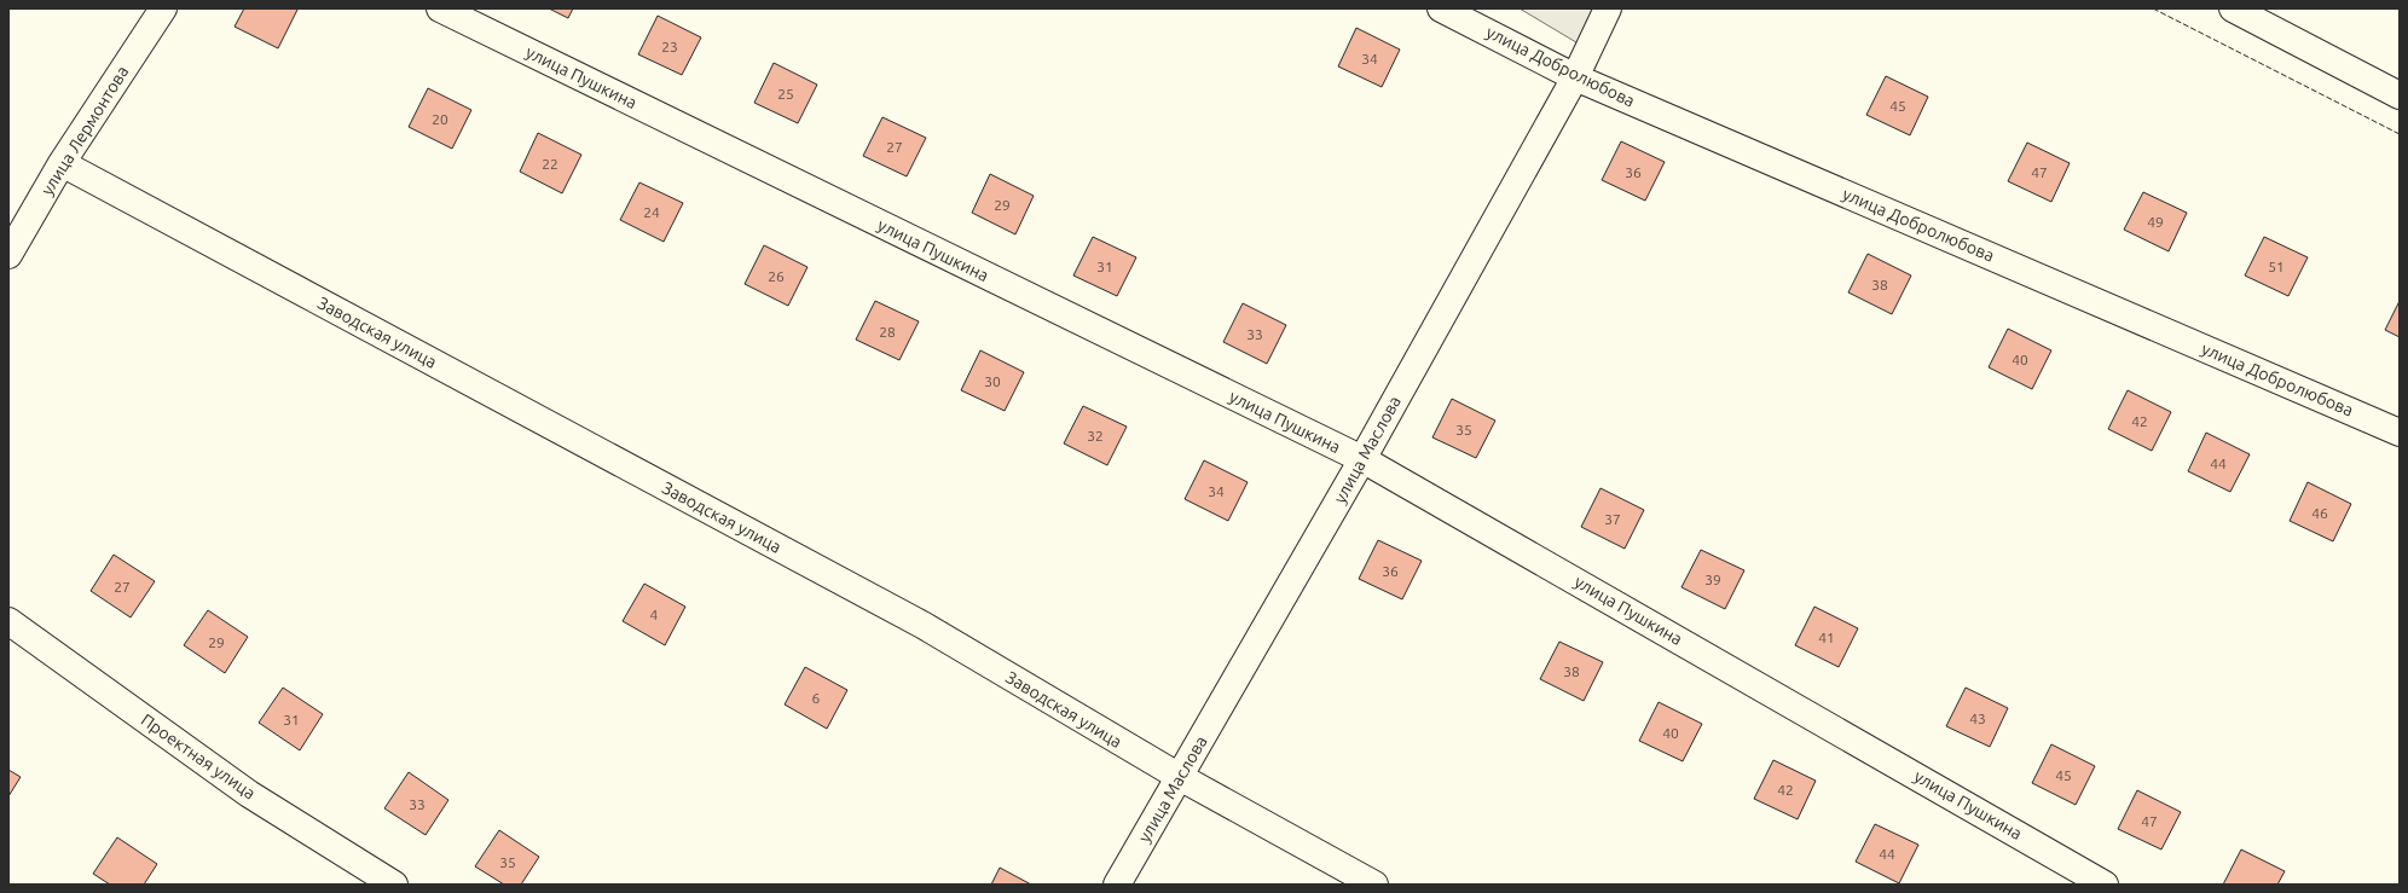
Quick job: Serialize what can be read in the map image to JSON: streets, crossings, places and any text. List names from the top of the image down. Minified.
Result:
{"streets":{"street":["улица Добролюбова","улица Пушкина","улица Лермонтова","Заводская улица","улица Маслова","Проектная улица"]},"crossings":[["улица Добролюбова","улица Маслова"],["улица Пушкина","улица Маслова"],["улица Лермонтова","Заводская улица"],["Заводская улица","улица Маслова"]],"house_numbers":["23","34","25","45","20","27","22","36","47","29","24","49","31","51","26","38","28","33","40","30","42","35","32","44","34","46","37","36","39","27","4","41","29","38","6","43","31","40","45","42","33","47","44","35"]}
